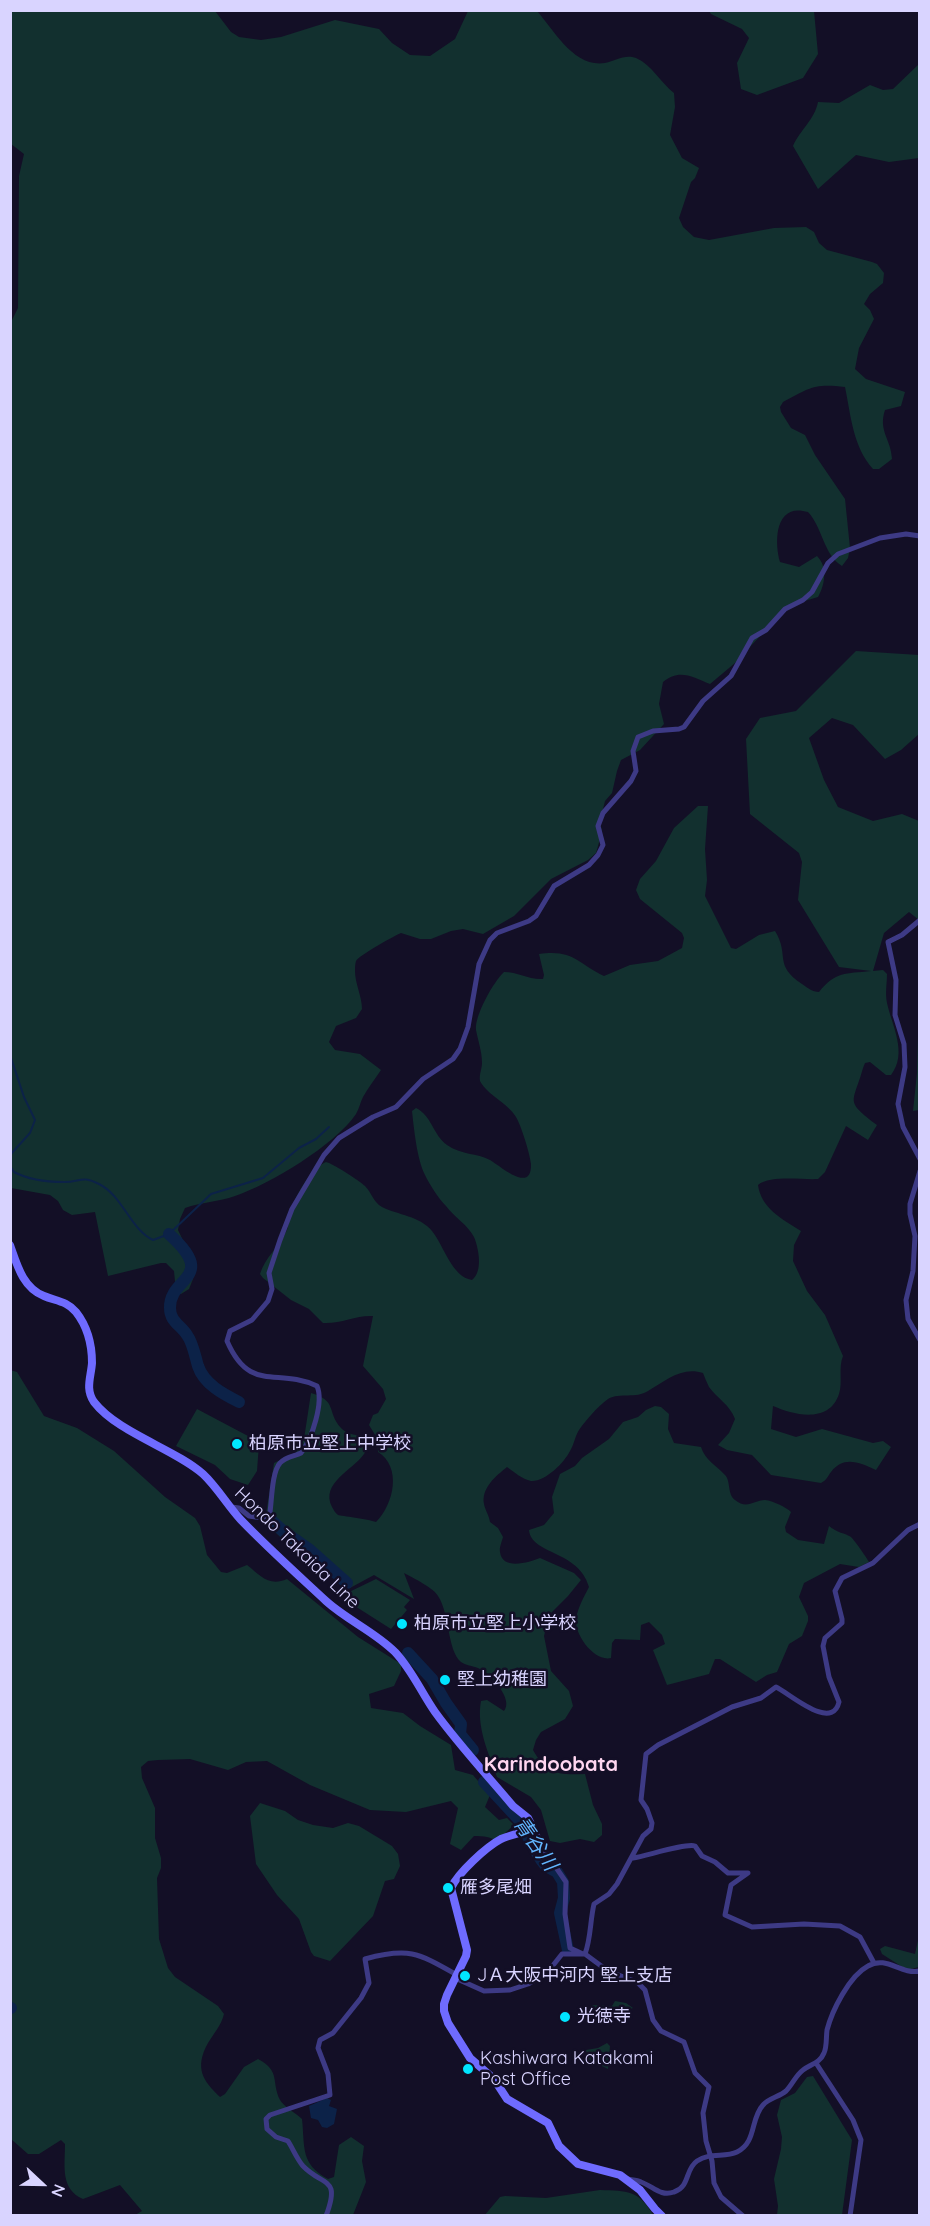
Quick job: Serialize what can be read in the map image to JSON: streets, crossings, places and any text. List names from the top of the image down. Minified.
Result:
{"streets":{"main road":["Hondo Takaida Line"]},"districts":["Karindoobata"],"water":["青谷川"],"places":["柏原市立堅上中学校","柏原市立堅上小学校","堅上幼稚園","雁多尾畑","JＡ大阪中河内 堅上支店","光徳寺","Kashiwara Katakami Post Office"],"north":"right"}
